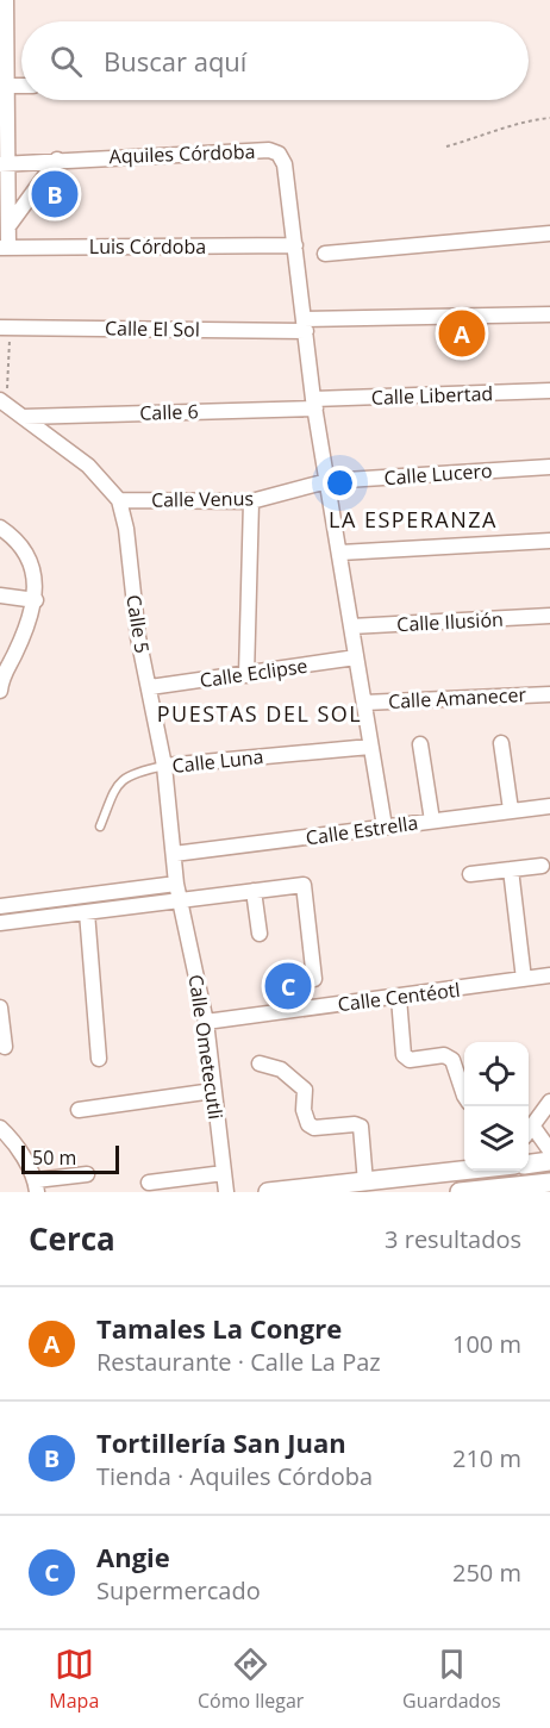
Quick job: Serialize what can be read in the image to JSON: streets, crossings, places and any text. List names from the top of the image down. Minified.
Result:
{"streets":{"street":["Aquiles Córdoba","Luis Córdoba","Calle El Sol","Calle Libertad","Calle 6","Calle Lucero","Calle Venus","Calle Ilusión","Calle 5","Calle Eclipse","Calle Amanecer","Calle Luna","Calle Estrella","Calle Centéotl","Calle Ometecutli"]},"crossings":[["Aquiles Córdoba","Luis Córdoba"],["Calle Libertad","Calle 6"],["Calle 6","Calle 5"],["Calle Lucero","Calle Venus"],["Calle Venus","Calle 5"],["Calle 5","Calle Eclipse"],["Calle 5","Calle Luna"],["Calle 5","Calle Estrella"],["Calle 5","Calle Ometecutli"],["Calle Centéotl","Calle Ometecutli"]],"districts":["LA ESPERANZA","PUESTAS DEL SOL"],"scale_bar":"50 m","page":{"search":"Buscar aquí","pins":["B","A","C"],"scale":"50 m","heading":["Cerca","3 resultados"],"list":[{"mark":"A","name":"Tamales La Congre","note":"Restaurante · Calle La Paz","value":"100 m"},{"mark":"B","name":"Tortillería San Juan","note":"Tienda · Aquiles Córdoba","value":"210 m"},{"mark":"C","name":"Angie","note":"Supermercado","value":"250 m"}],"nav":["Mapa","Cómo llegar","Guardados"]}}
